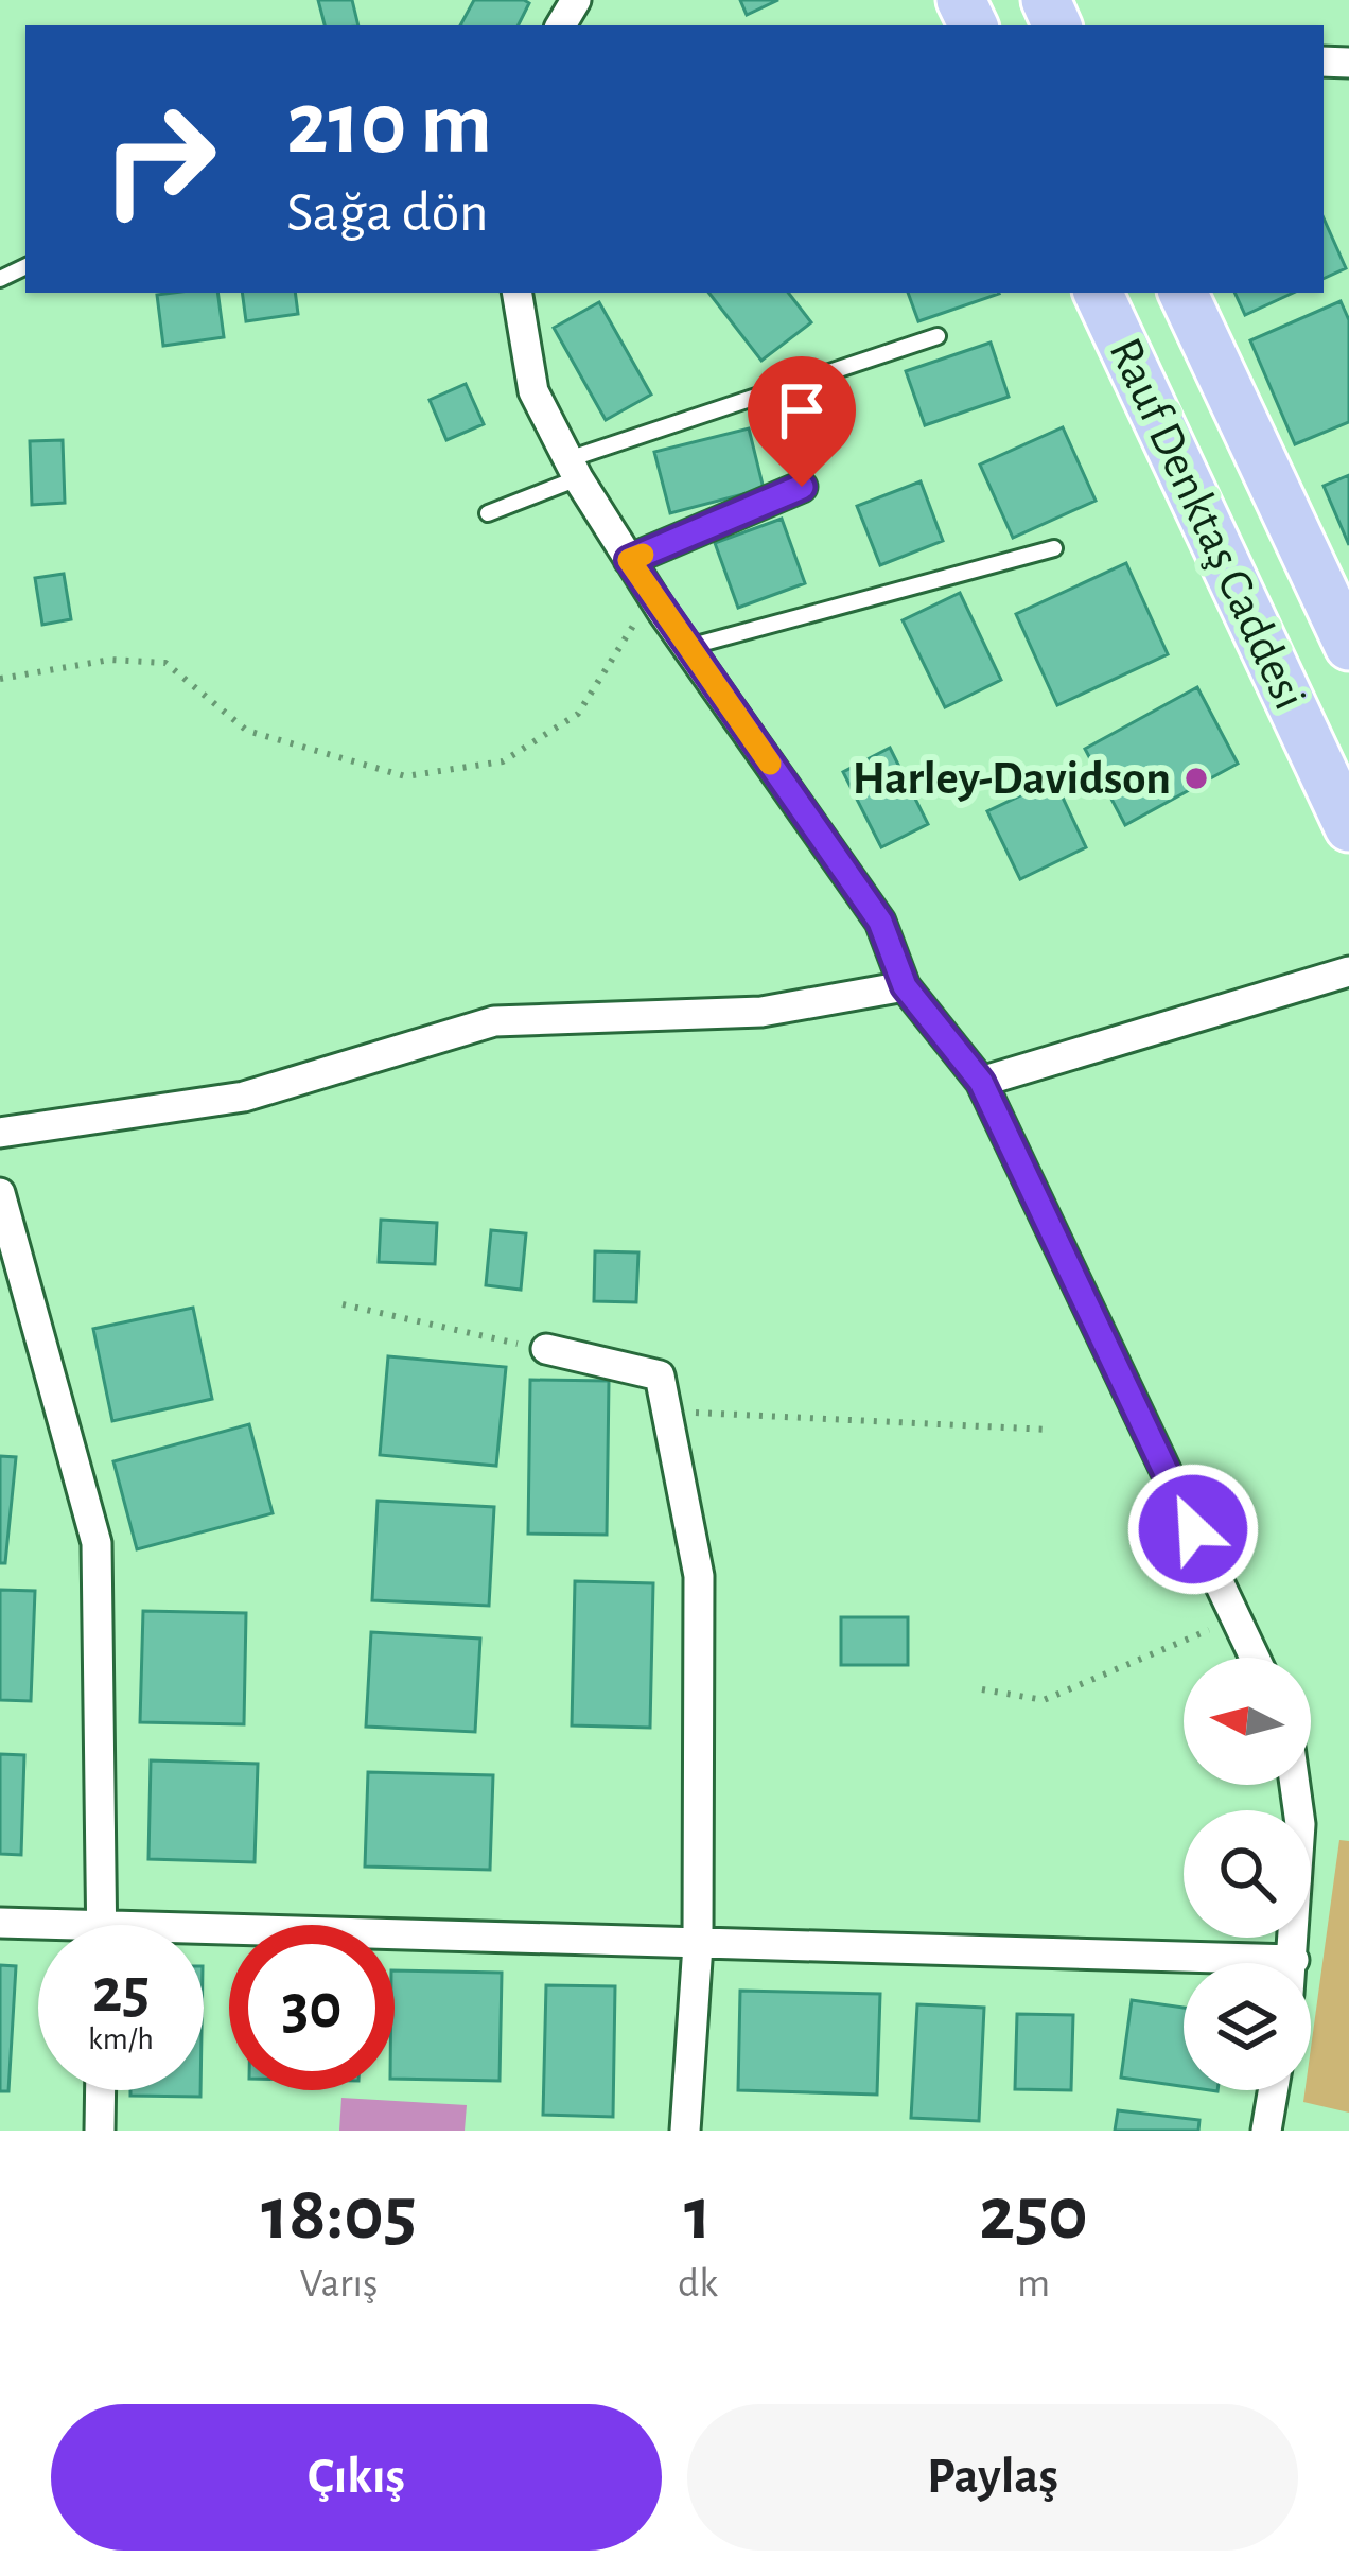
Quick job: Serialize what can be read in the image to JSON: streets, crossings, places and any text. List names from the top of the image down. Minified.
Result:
{"streets":{"main road":["Rauf Denktaş Caddesi"]},"places":["Harley-Davidson"],"north":"left","page":{"turn":["210 m","Sağa dön"],"speed":"25 km/h","limit":"30","eta":["18:05","Varış","1","dk","250","m"],"buttons":["Çıkış","Paylaş"]}}
